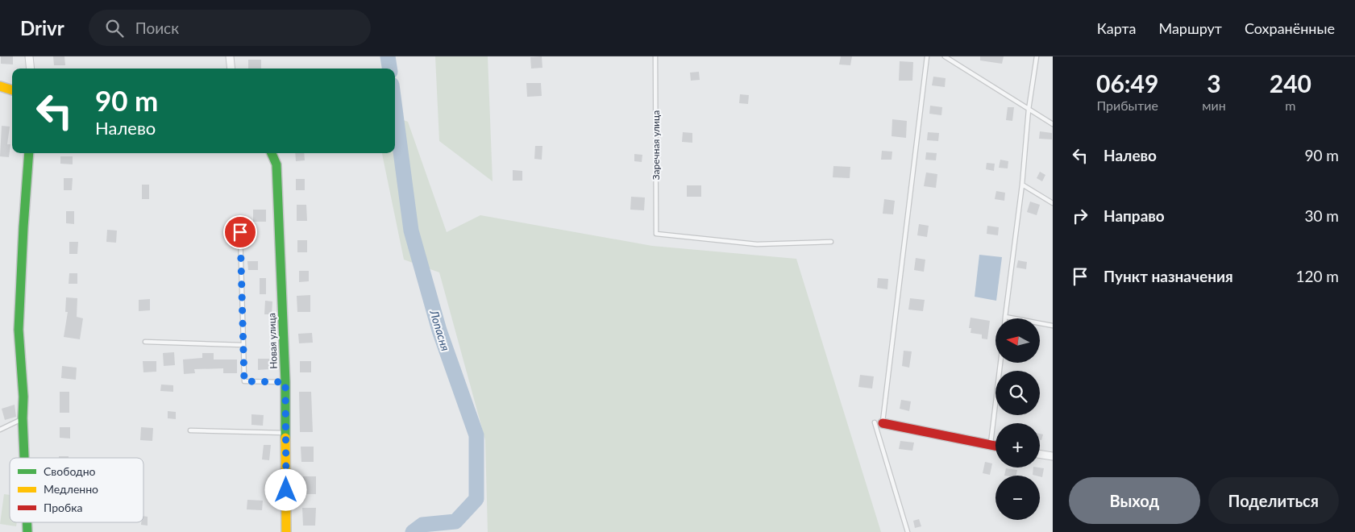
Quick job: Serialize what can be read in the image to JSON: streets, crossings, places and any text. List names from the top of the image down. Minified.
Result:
{"streets":{"street":["Новая улица"],"lane":["Заречная улица"]},"water":["Лопасня"],"legend":["Свободно","Медленно","Пробка"],"north":"left","page":{"header":"Drivr","search":"Поиск","nav":["Карта","Маршрут","Сохранённые"],"eta":["06:49","Прибытие","3","мин","240","m"],"turn":["90 m","Налево"],"list":[{"name":"Налево","value":"90 m"},{"name":"Направо","value":"30 m"},{"name":"Пункт назначения","value":"120 m"}],"map_buttons":["+","−"],"buttons":["Выход","Поделиться"]}}
